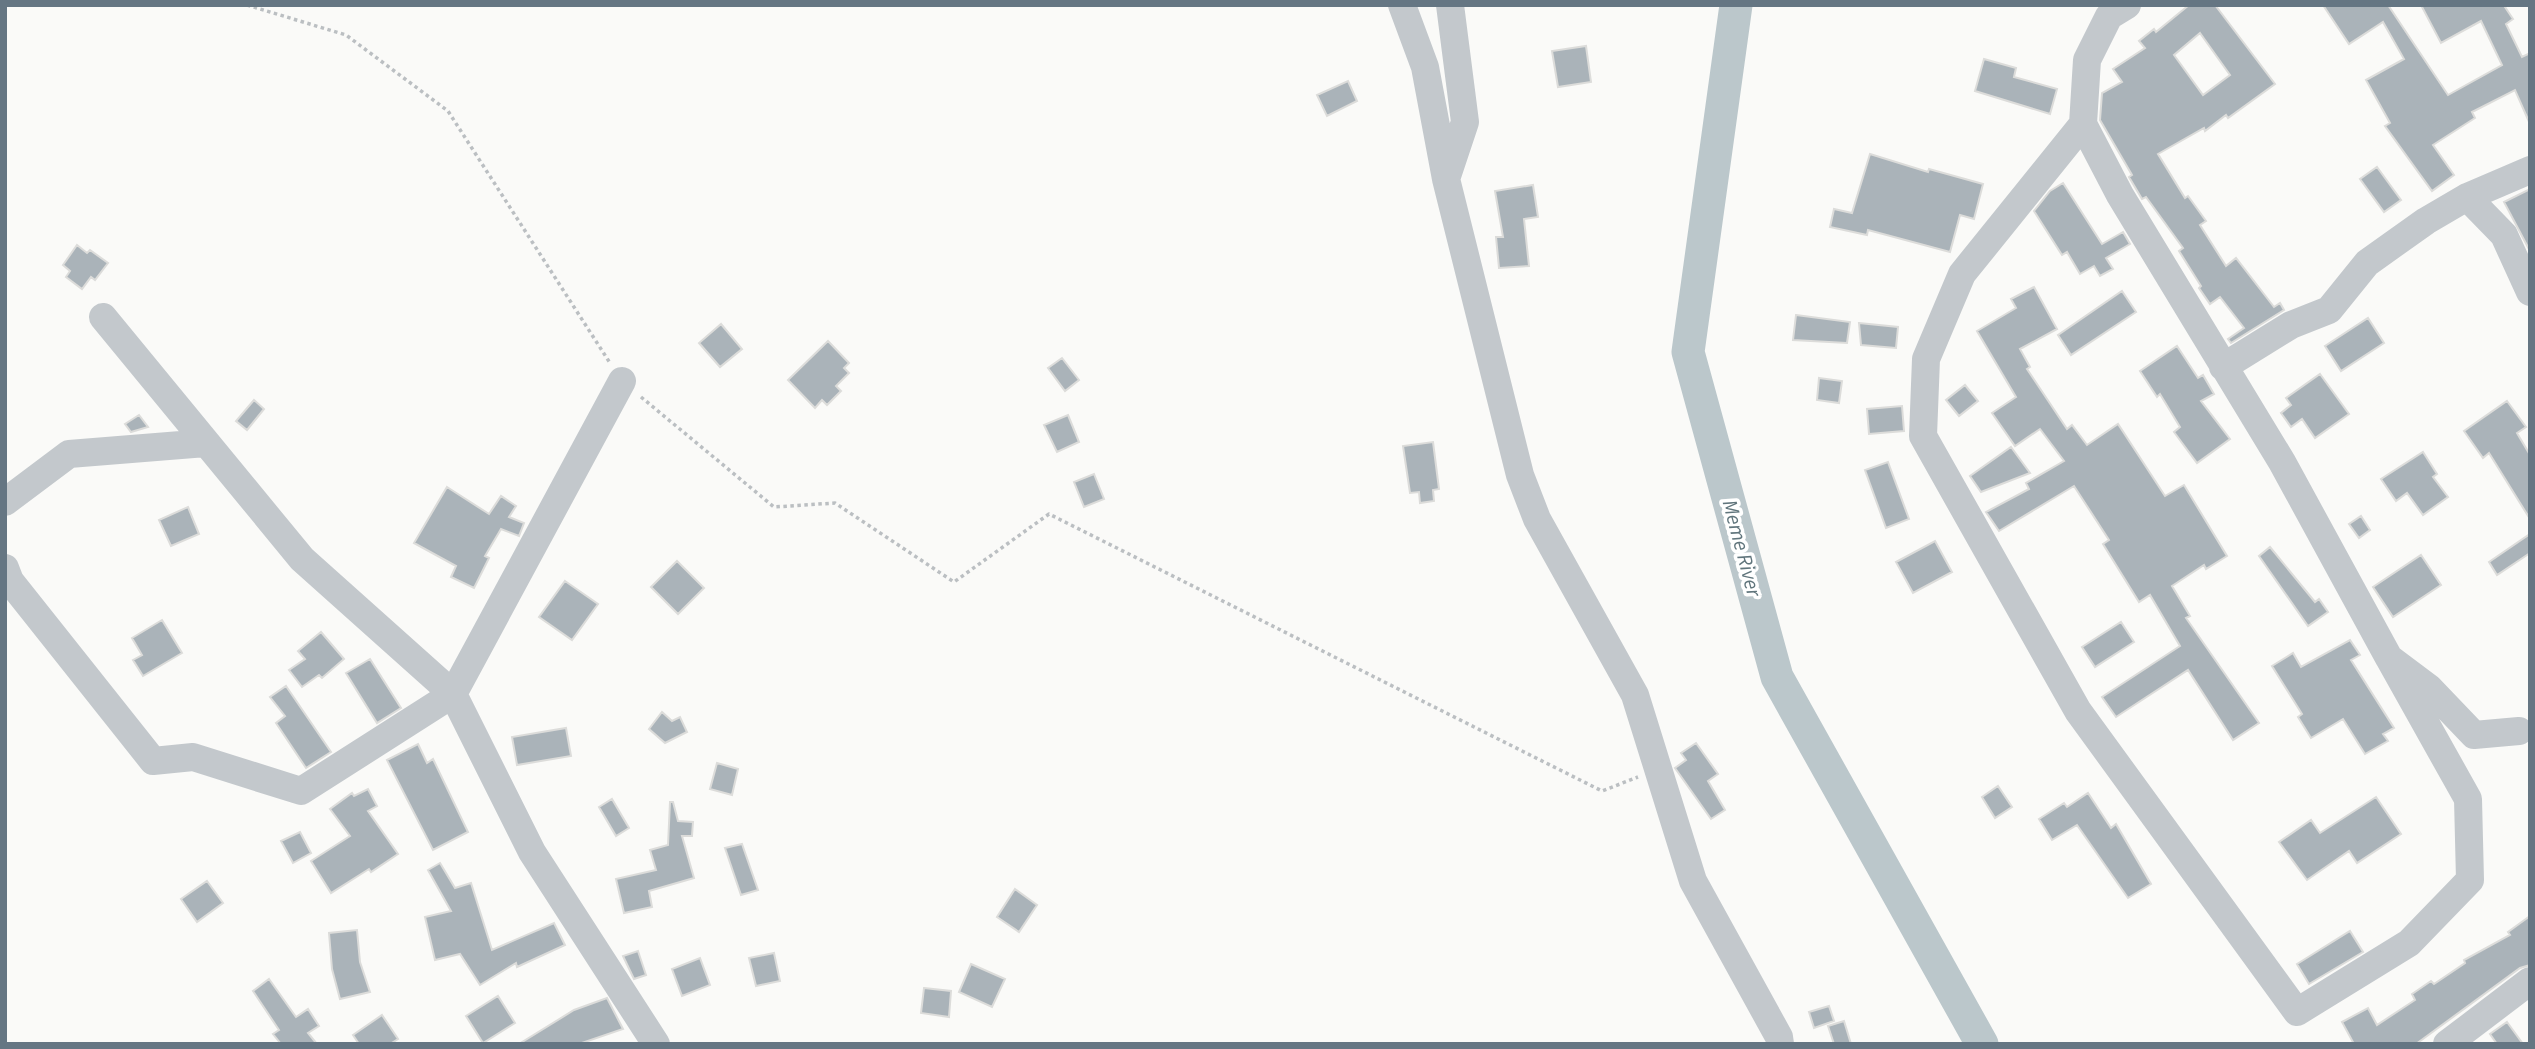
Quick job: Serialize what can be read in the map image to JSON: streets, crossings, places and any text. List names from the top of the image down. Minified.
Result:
{"water":["Meme River"]}
